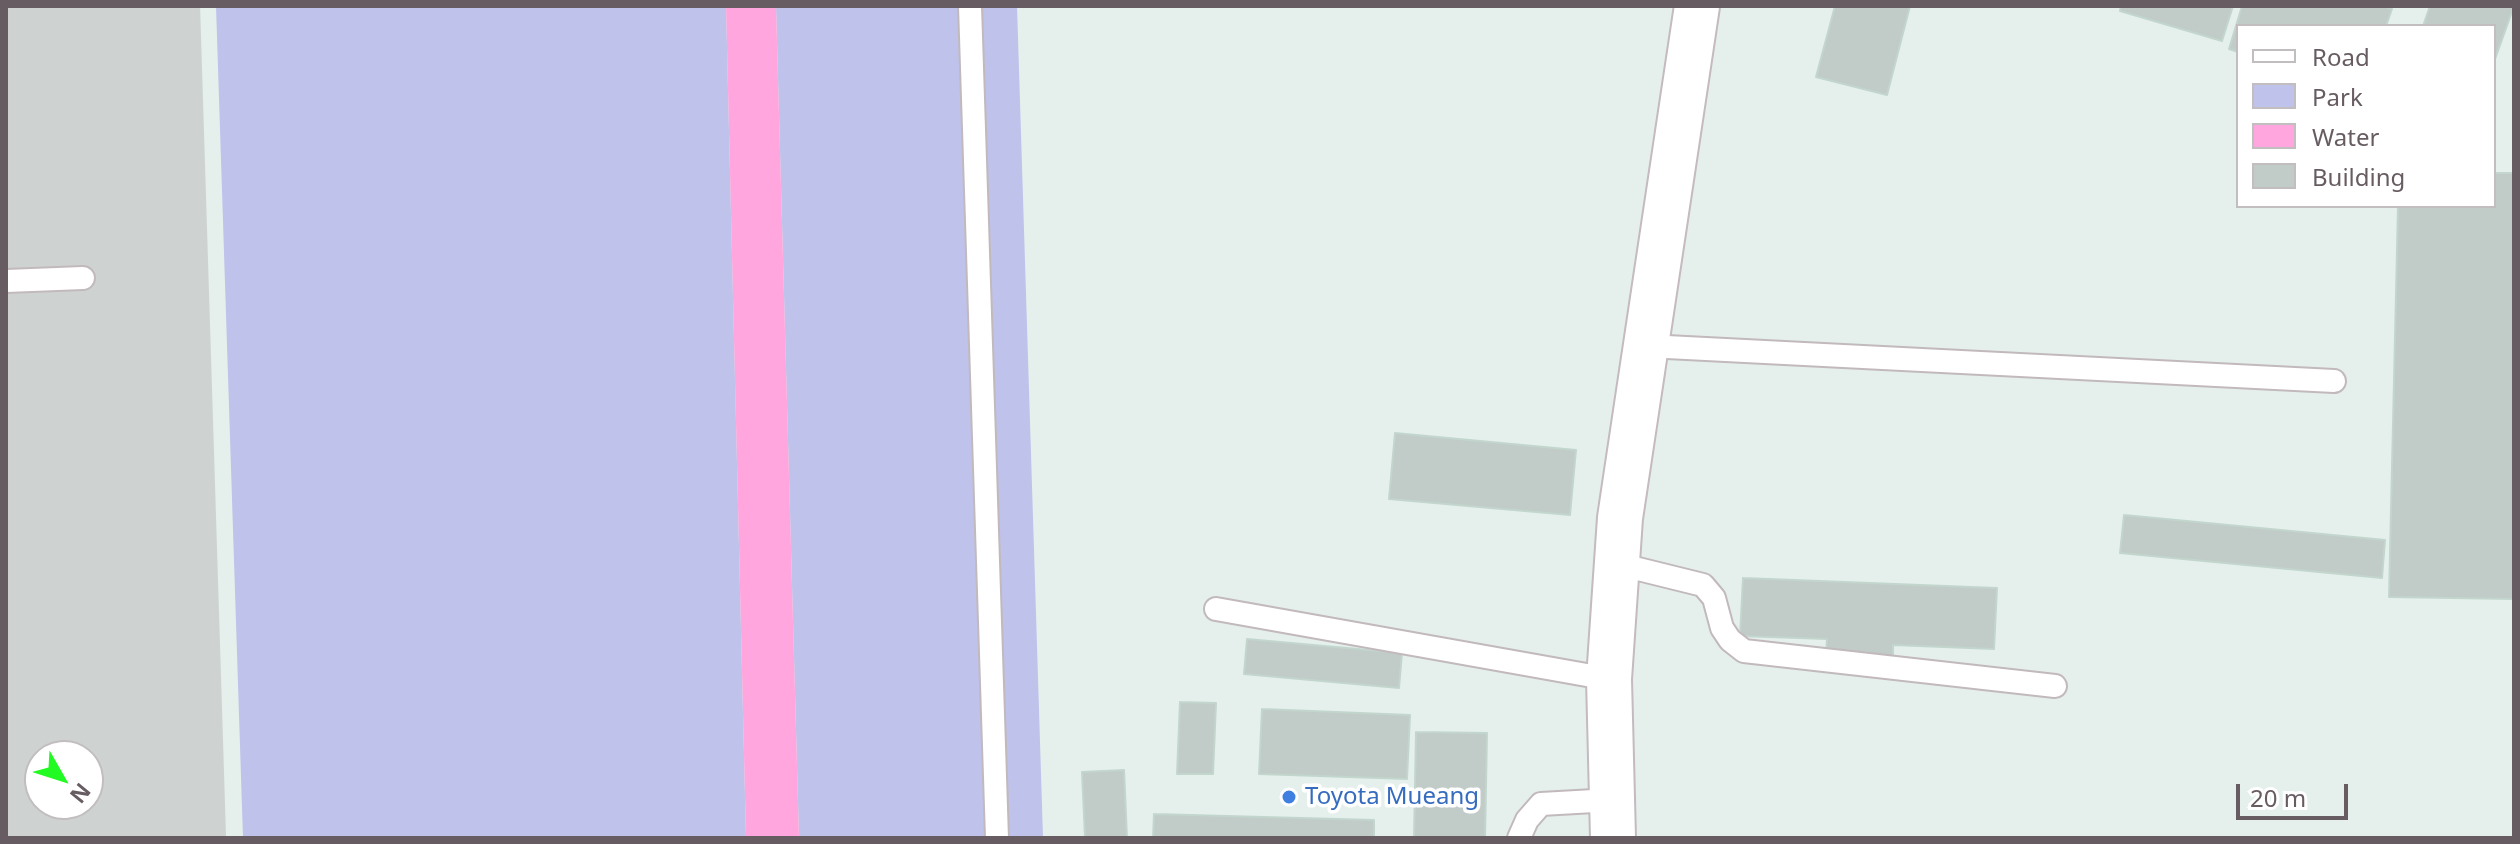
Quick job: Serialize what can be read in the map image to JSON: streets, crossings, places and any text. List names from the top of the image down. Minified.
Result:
{"places":["Toyota Mueang"],"legend":["Road","Park","Water","Building"],"scale_bar":"20 m","north":"bottom right"}
